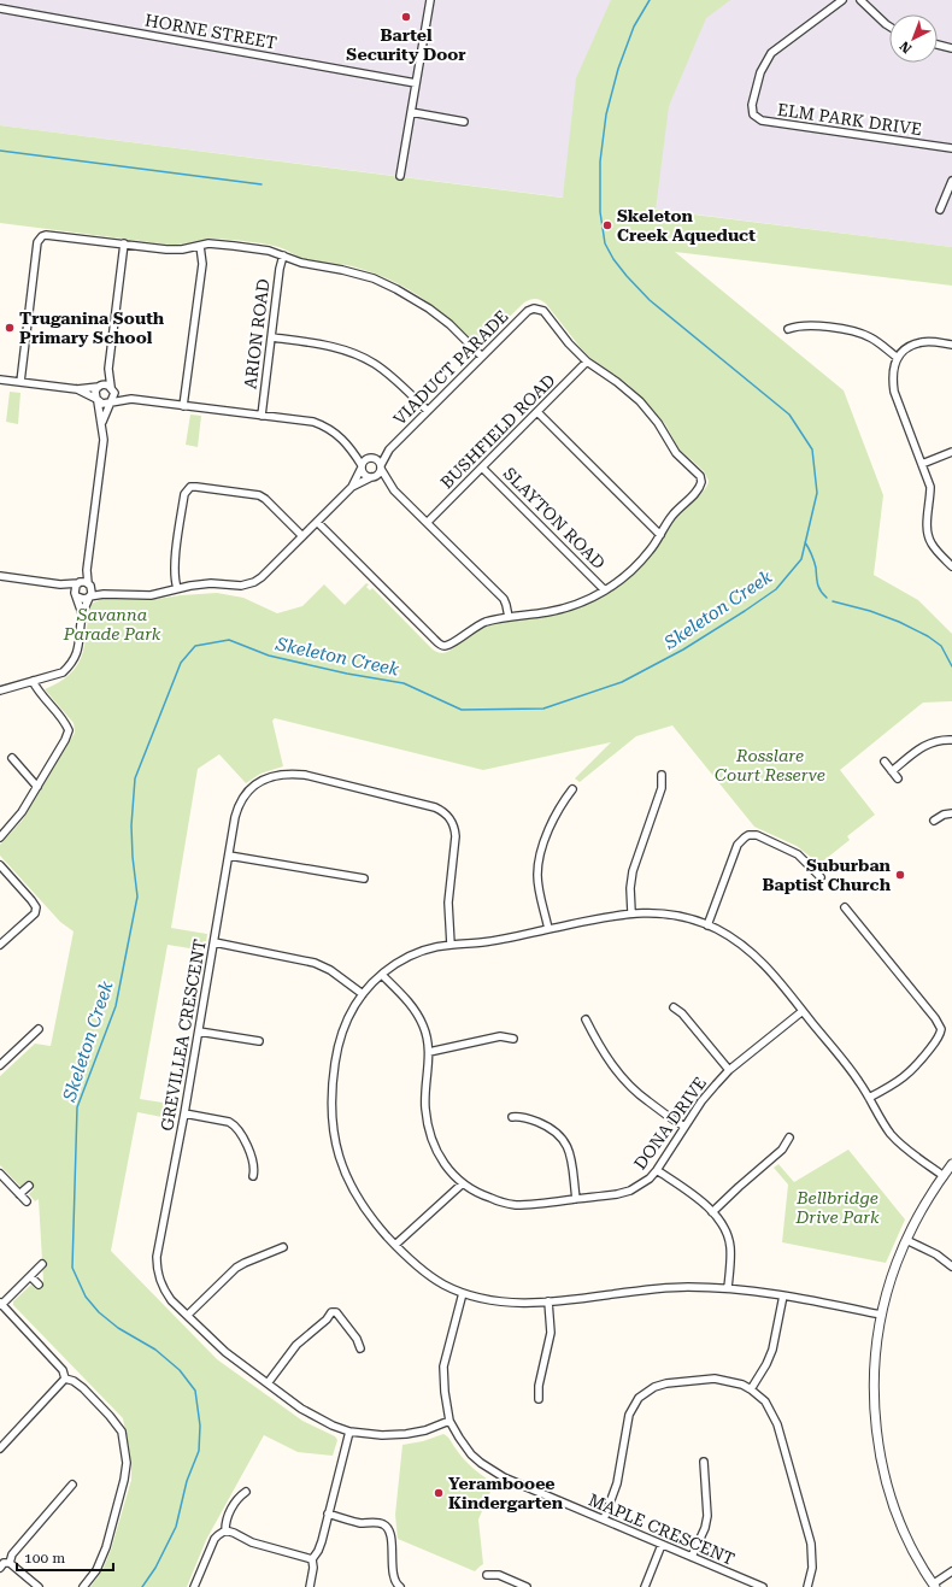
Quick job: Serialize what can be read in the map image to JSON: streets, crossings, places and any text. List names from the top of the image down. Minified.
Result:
{"streets":{"street":["HORNE STREET","ELM PARK DRIVE","ARION ROAD","VIADUCT PARADE","BUSHFIELD ROAD","SLAYTON ROAD","GREVILLEA CRESCENT","DONA DRIVE","MAPLE CRESCENT"]},"crossings":[["VIADUCT PARADE","BUSHFIELD ROAD"],["BUSHFIELD ROAD","SLAYTON ROAD"],["GREVILLEA CRESCENT","MAPLE CRESCENT"]],"water":["Skeleton Creek"],"parks":["Savanna Parade Park","Rosslare Court Reserve","Bellbridge Drive Park"],"places":["Bartel Security Door","Skeleton Creek Aqueduct","Truganina South Primary School","Suburban Baptist Church","Yerambooee Kindergarten"],"scale_bar":"100 m","north":"bottom left"}
